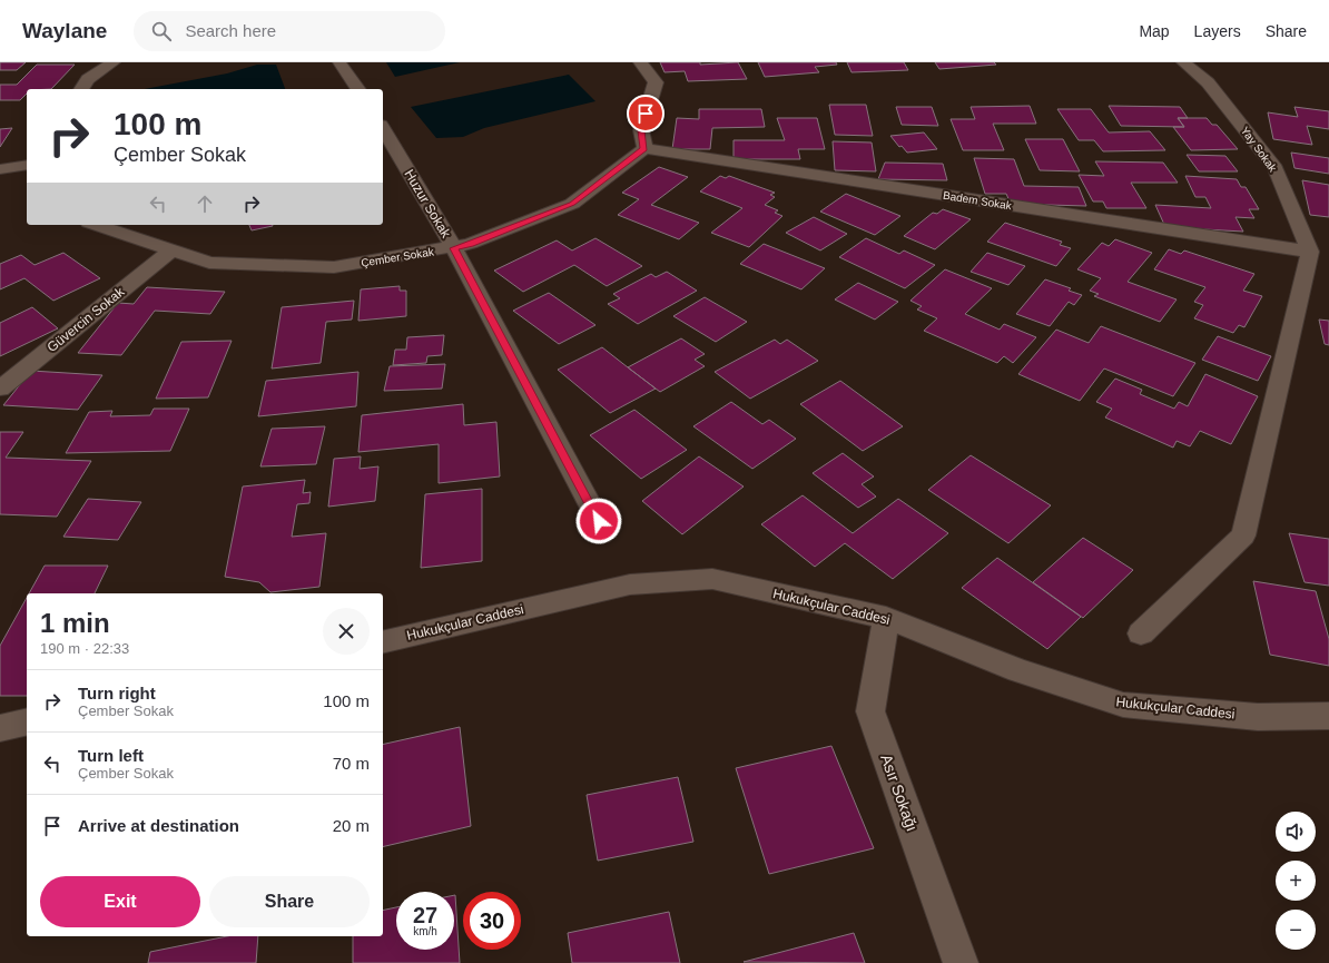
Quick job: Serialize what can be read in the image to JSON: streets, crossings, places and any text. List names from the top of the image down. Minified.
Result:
{"streets":{"street":["Yay Sokak","Badem Sokak","Huzur Sokak","Çember Sokak","Güvercin Sokak","Hukukçular Caddesi","Asır Sokağı"]},"crossings":[["Yay Sokak","Badem Sokak"],["Badem Sokak","Çember Sokak"],["Huzur Sokak","Çember Sokak"],["Çember Sokak","Güvercin Sokak"],["Hukukçular Caddesi","Asır Sokağı"]],"page":{"header":"Waylane","search":"Search here","nav":["Map","Layers","Share"],"turn":["100 m","Çember Sokak"],"heading":["1 min","190 m · 22:33"],"list":[{"name":"Turn right","note":"Çember Sokak","value":"100 m"},{"name":"Turn left","note":"Çember Sokak","value":"70 m"},{"name":"Arrive at destination","value":"20 m"}],"map_buttons":["+","−"],"buttons":["Exit","Share"],"speed":"27 km/h","limit":"30"}}
